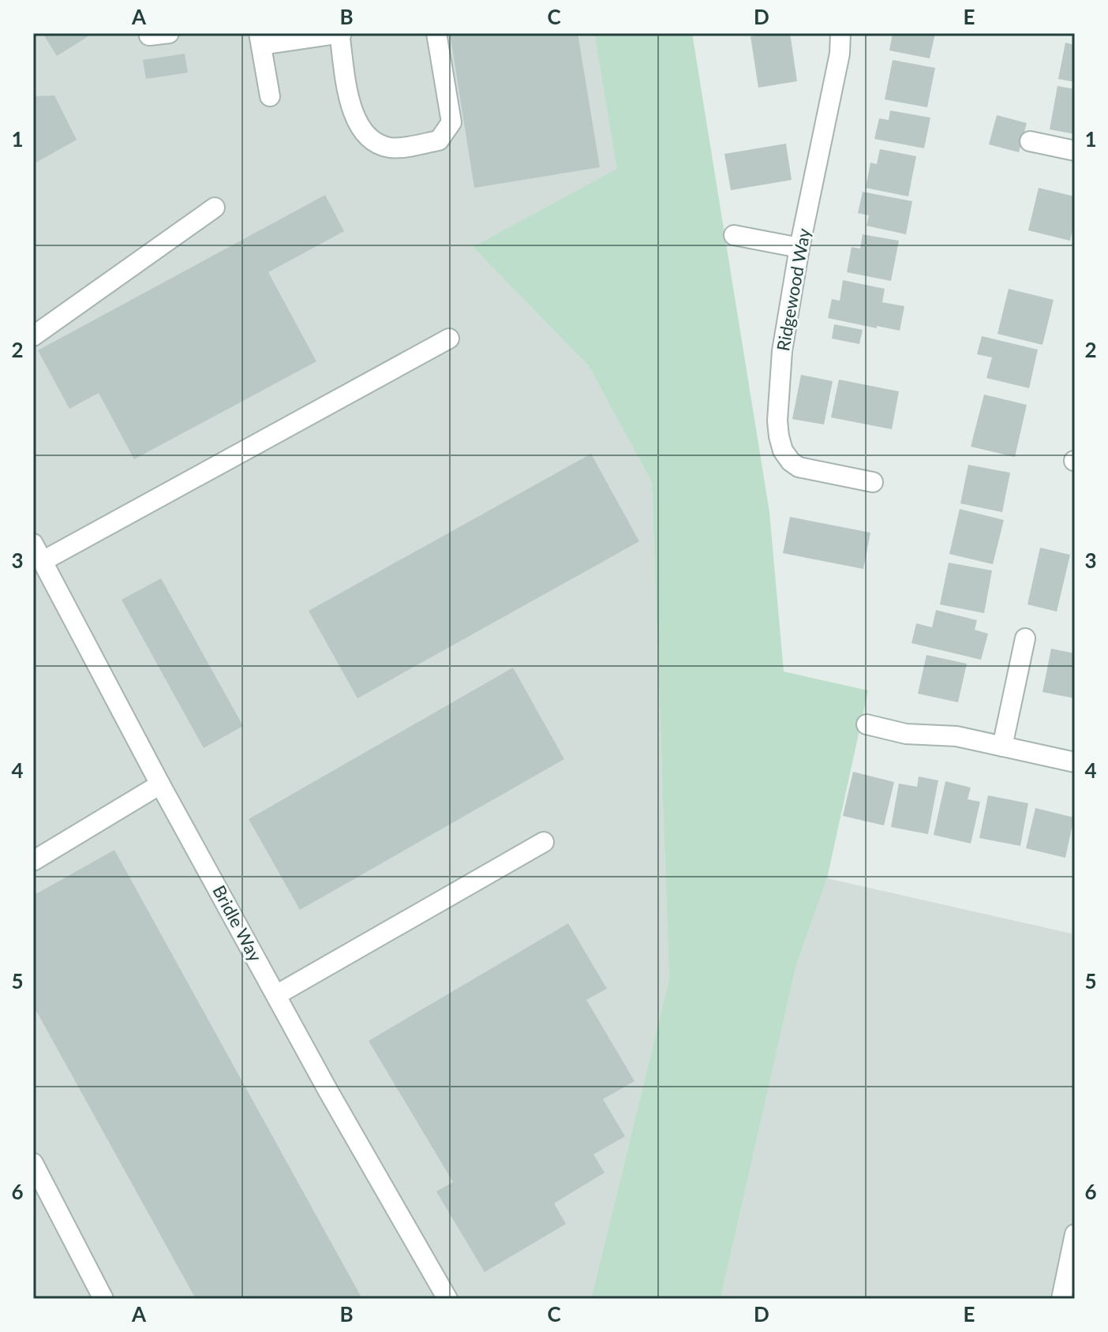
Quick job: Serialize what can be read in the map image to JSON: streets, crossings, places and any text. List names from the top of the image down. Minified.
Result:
{"streets":{"street":["Ridgewood Way","Bridle Way"]},"grid":{"columns":["A","B","C","D","E"],"rows":["1","2","3","4","5","6"]}}
